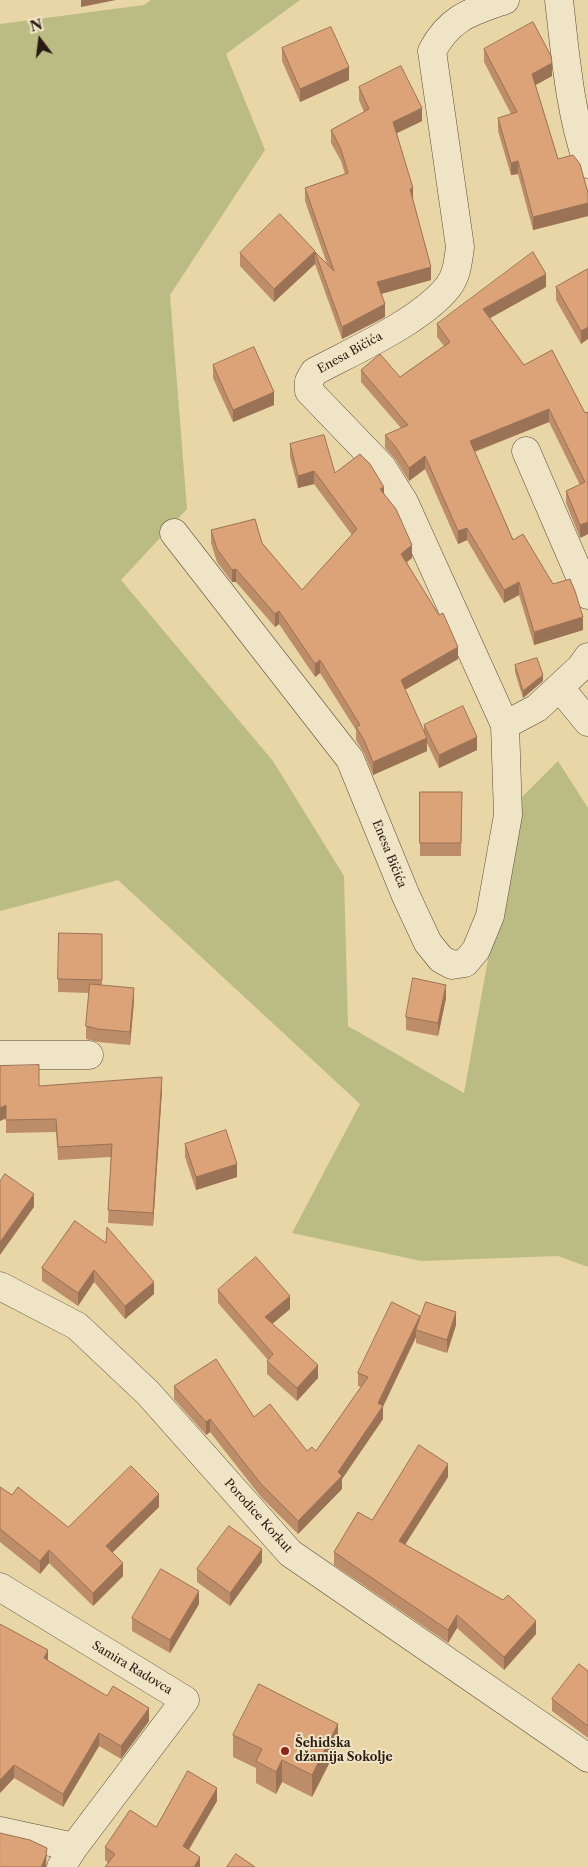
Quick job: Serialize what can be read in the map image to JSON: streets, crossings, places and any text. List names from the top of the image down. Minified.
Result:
{"streets":{"street":["Enesa Bičića","Porodice Korkut","Samira Radovca"]},"places":["Šehidska džamija Sokolje"],"north":"top"}
